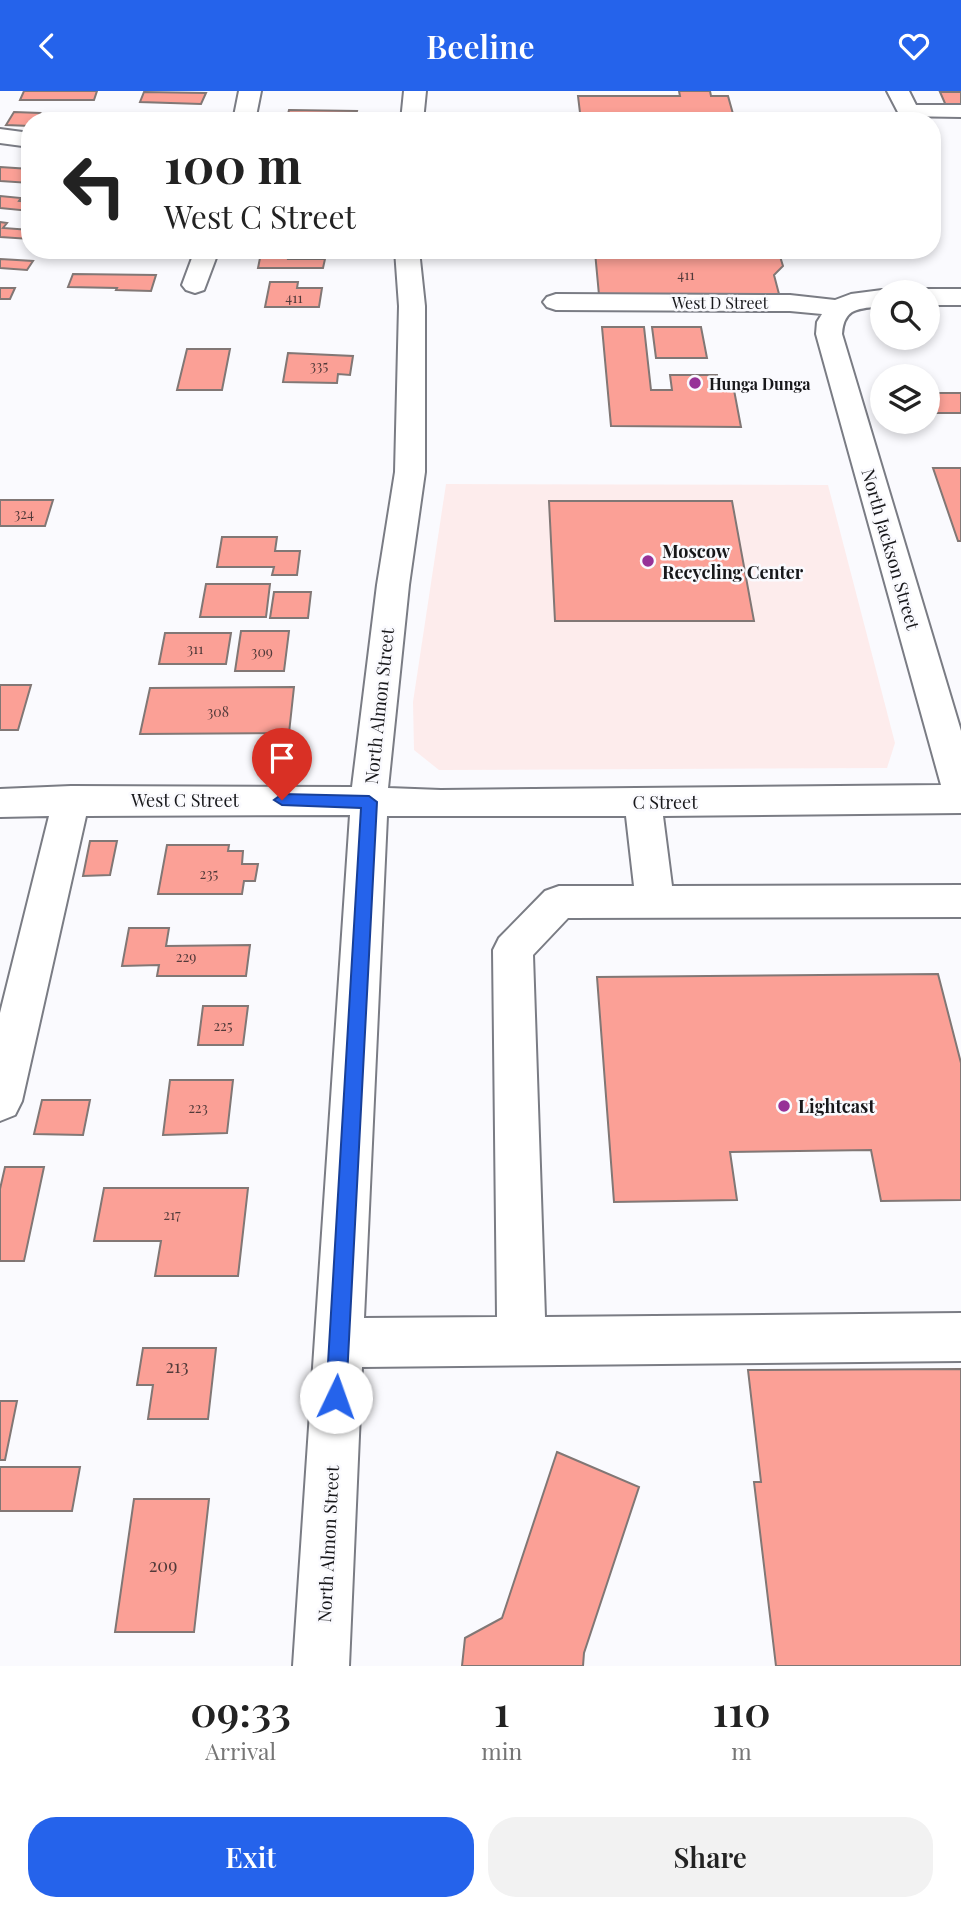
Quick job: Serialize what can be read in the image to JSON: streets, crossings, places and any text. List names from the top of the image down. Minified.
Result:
{"streets":{"street":["West D Street","North Jackson Street","North Almon Street","West C Street","C Street"]},"crossings":[["West D Street","North Jackson Street"],["North Almon Street","West C Street"],["North Almon Street","C Street"],["West C Street","C Street"]],"places":["Hunga Dunga","Moscow Recycling Center","Lightcast"],"house_numbers":["411","411","335","324","311","309","308","235","229","225","223","217","213","209"],"page":{"header":"Beeline","turn":["100 m","West C Street"],"eta":["09:33","Arrival","1","min","110","m"],"buttons":["Exit","Share"]}}
